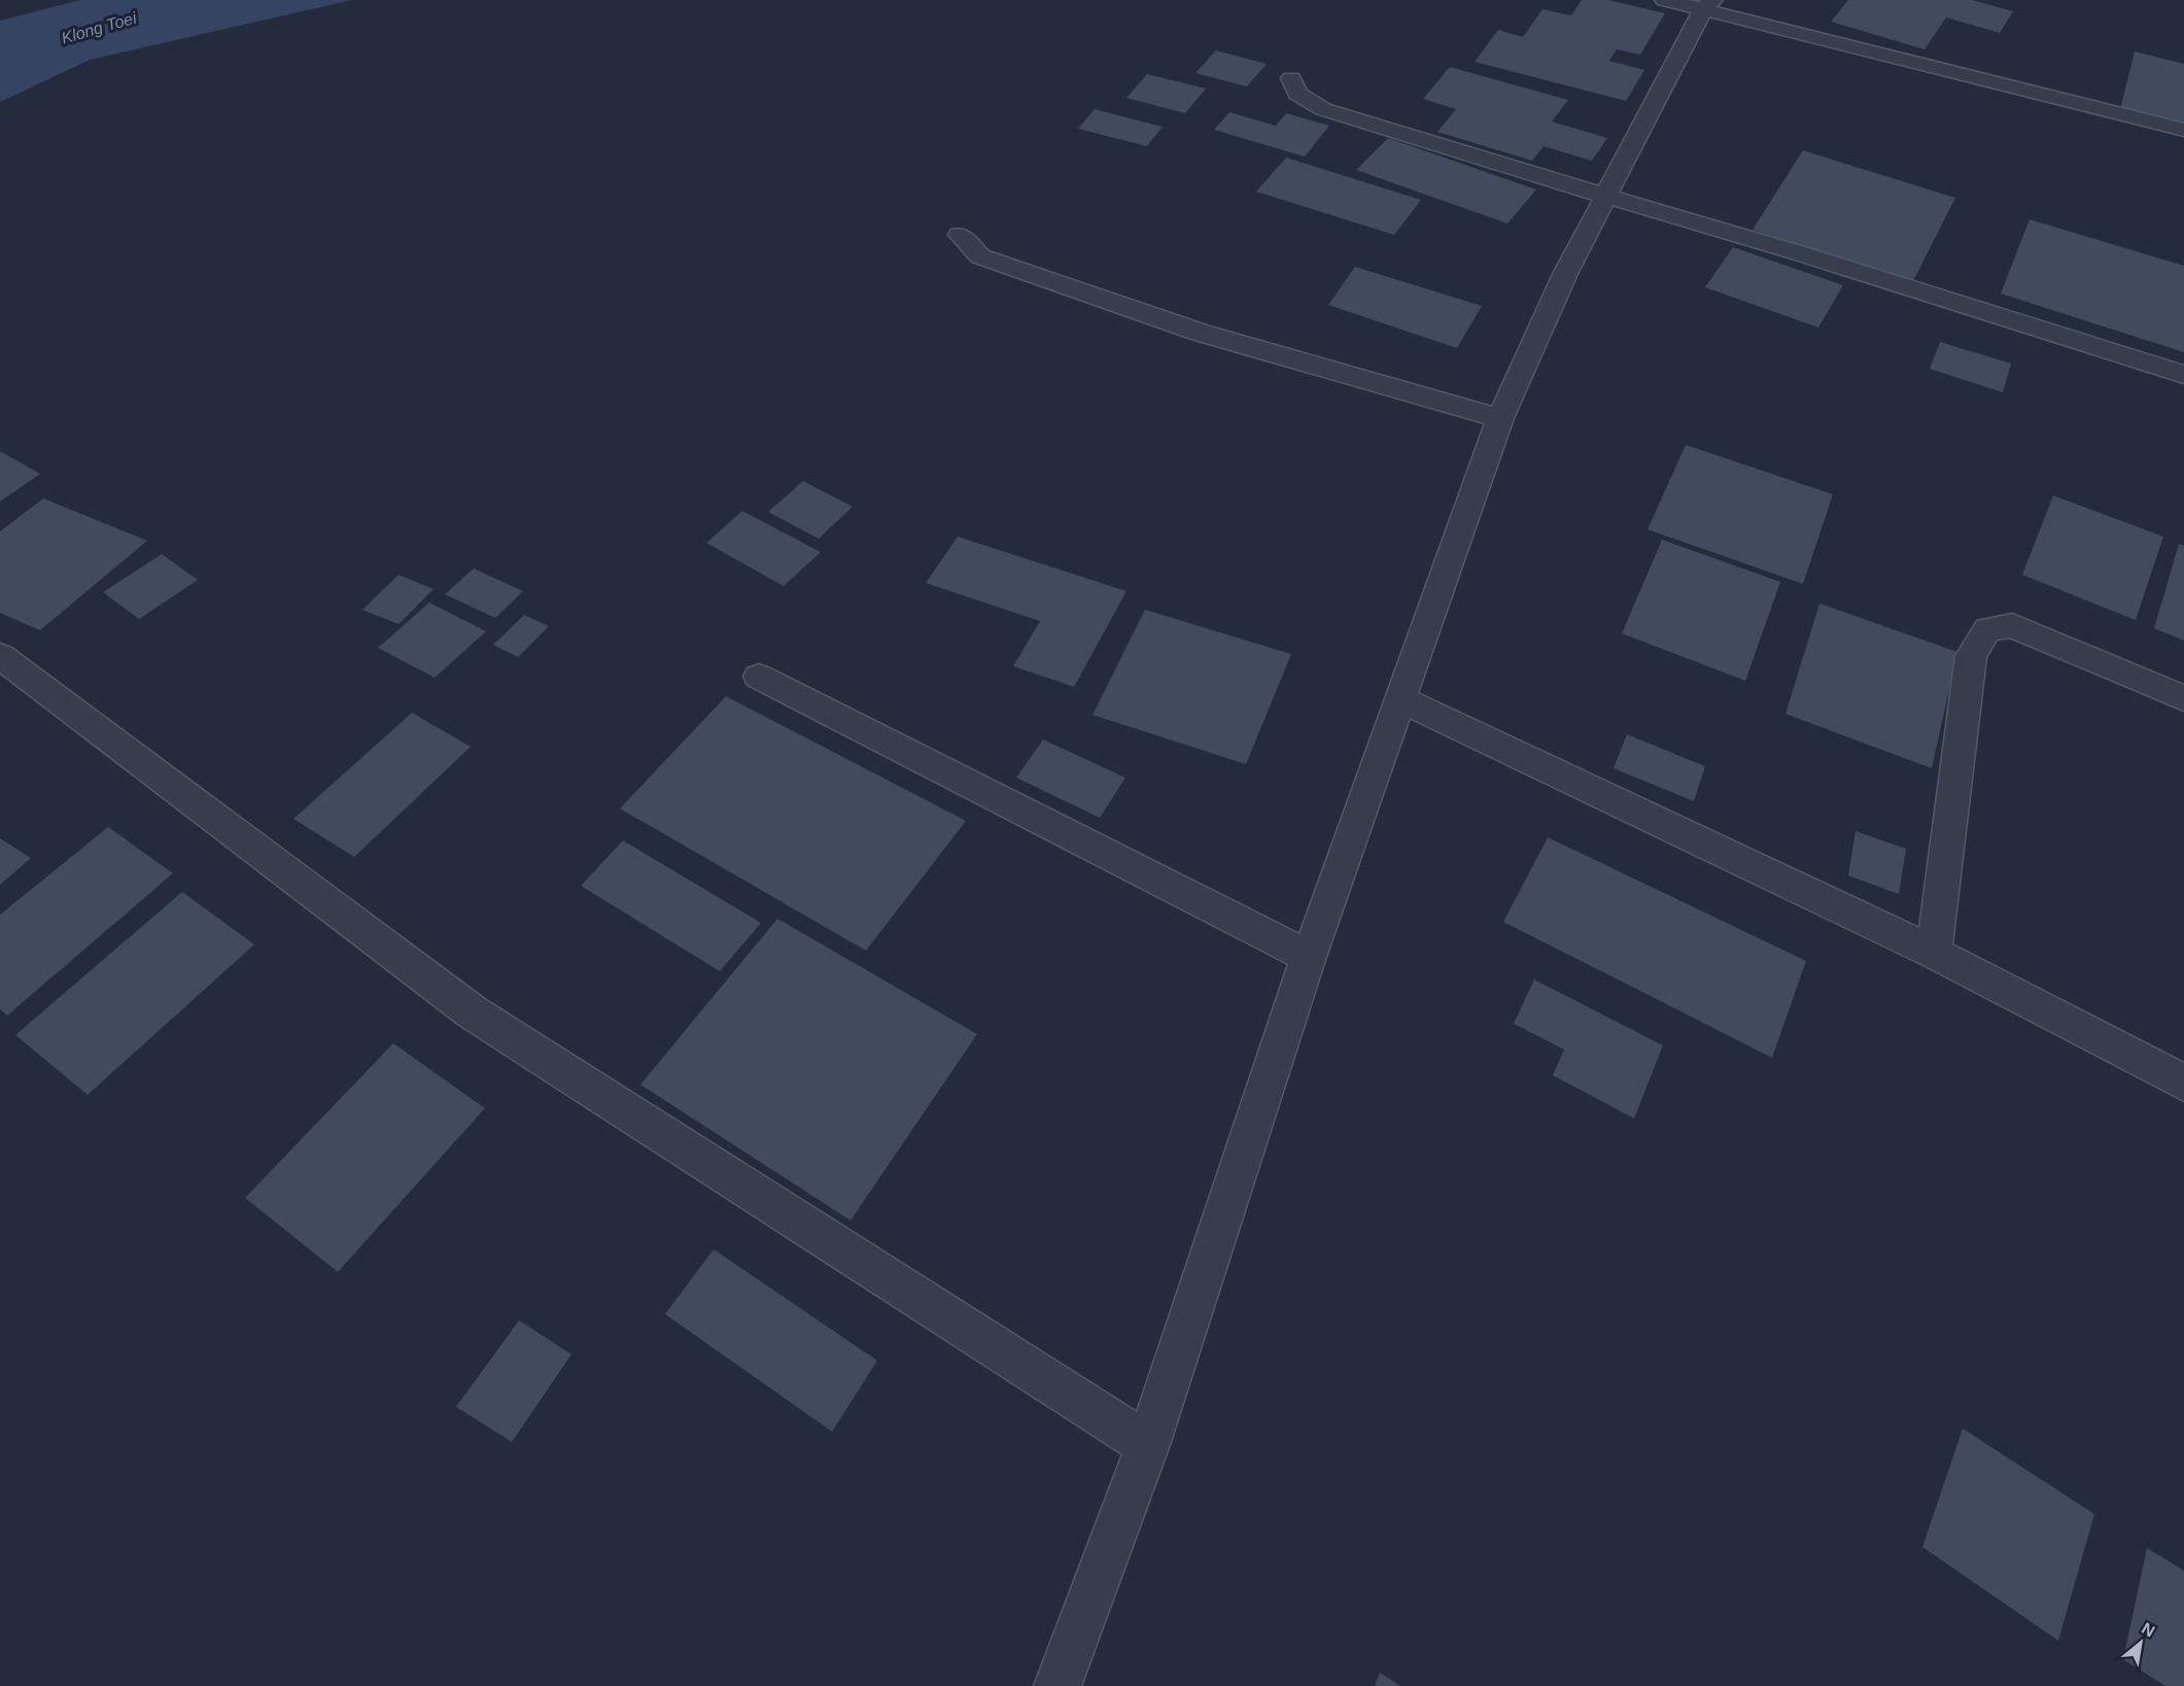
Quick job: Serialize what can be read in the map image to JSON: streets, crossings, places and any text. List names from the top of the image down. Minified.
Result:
{"water":["Klong Toei"],"north":"top right"}
